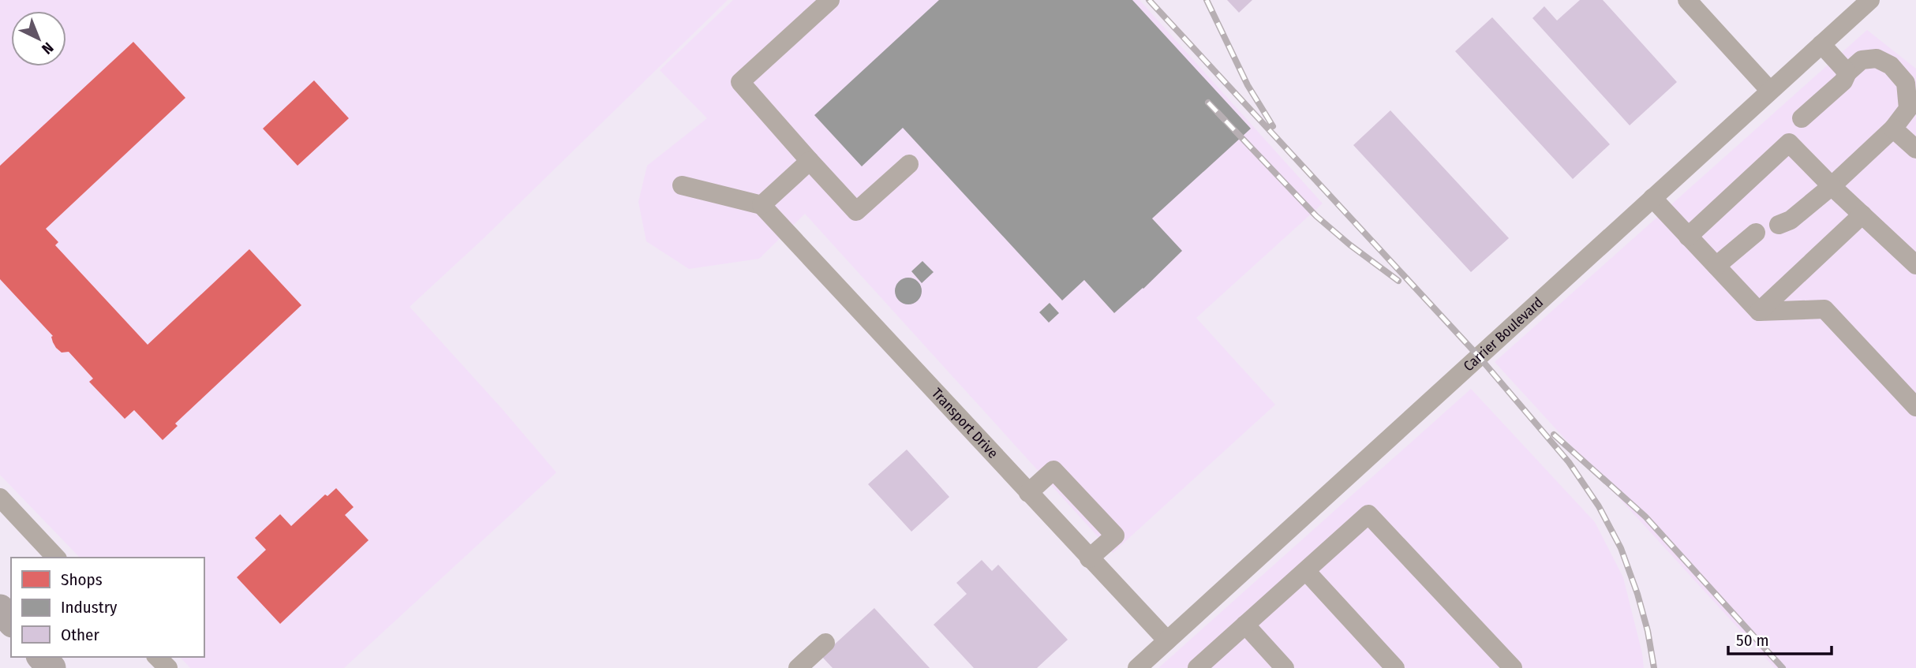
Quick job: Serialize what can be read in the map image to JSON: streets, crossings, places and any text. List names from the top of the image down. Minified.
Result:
{"streets":{"street":["Carrier Boulevard","Transport Drive"]},"crossings":[["Carrier Boulevard","Transport Drive"]],"legend":["Shops","Industry","Other"],"scale_bar":"50 m","north":"bottom right"}
